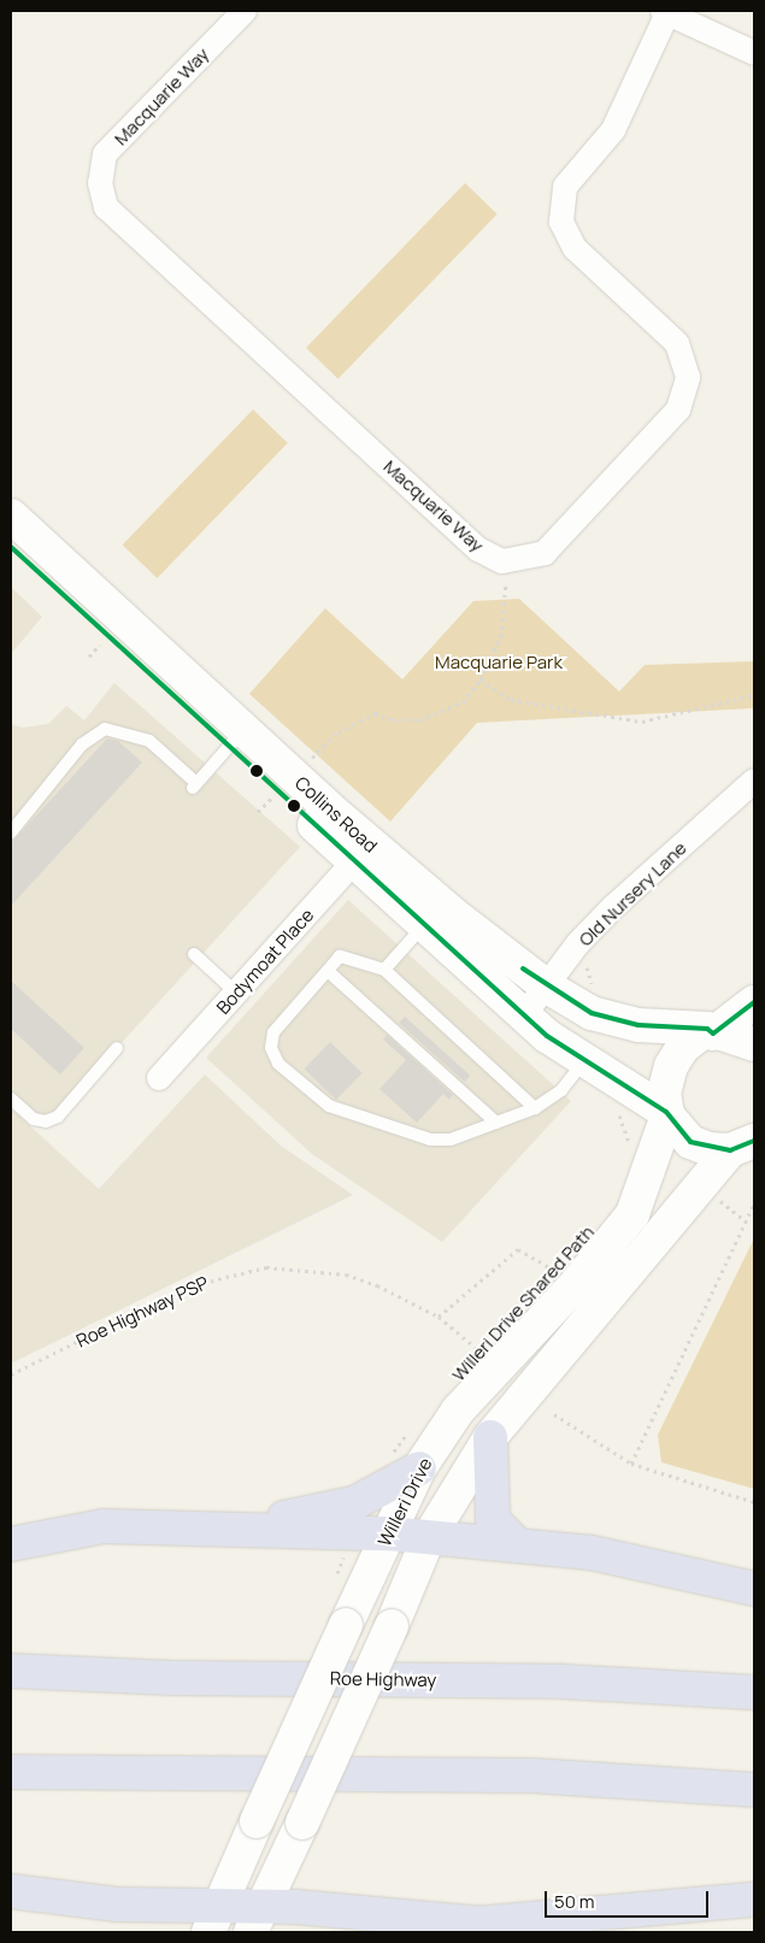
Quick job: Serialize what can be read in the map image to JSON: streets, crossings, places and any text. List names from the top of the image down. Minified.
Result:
{"streets":{"highway":["Roe Highway"],"main road":["Collins Road","Willeri Drive"],"street":["Macquarie Way","Old Nursery Lane","Bodymoat Place"],"path":["Willeri Drive Shared Path","Roe Highway PSP"]},"crossings":[["Collins Road","Old Nursery Lane"],["Collins Road","Bodymoat Place"],["Collins Road","Willeri Drive"]],"parks":["Macquarie Park"],"scale_bar":"50 m"}
